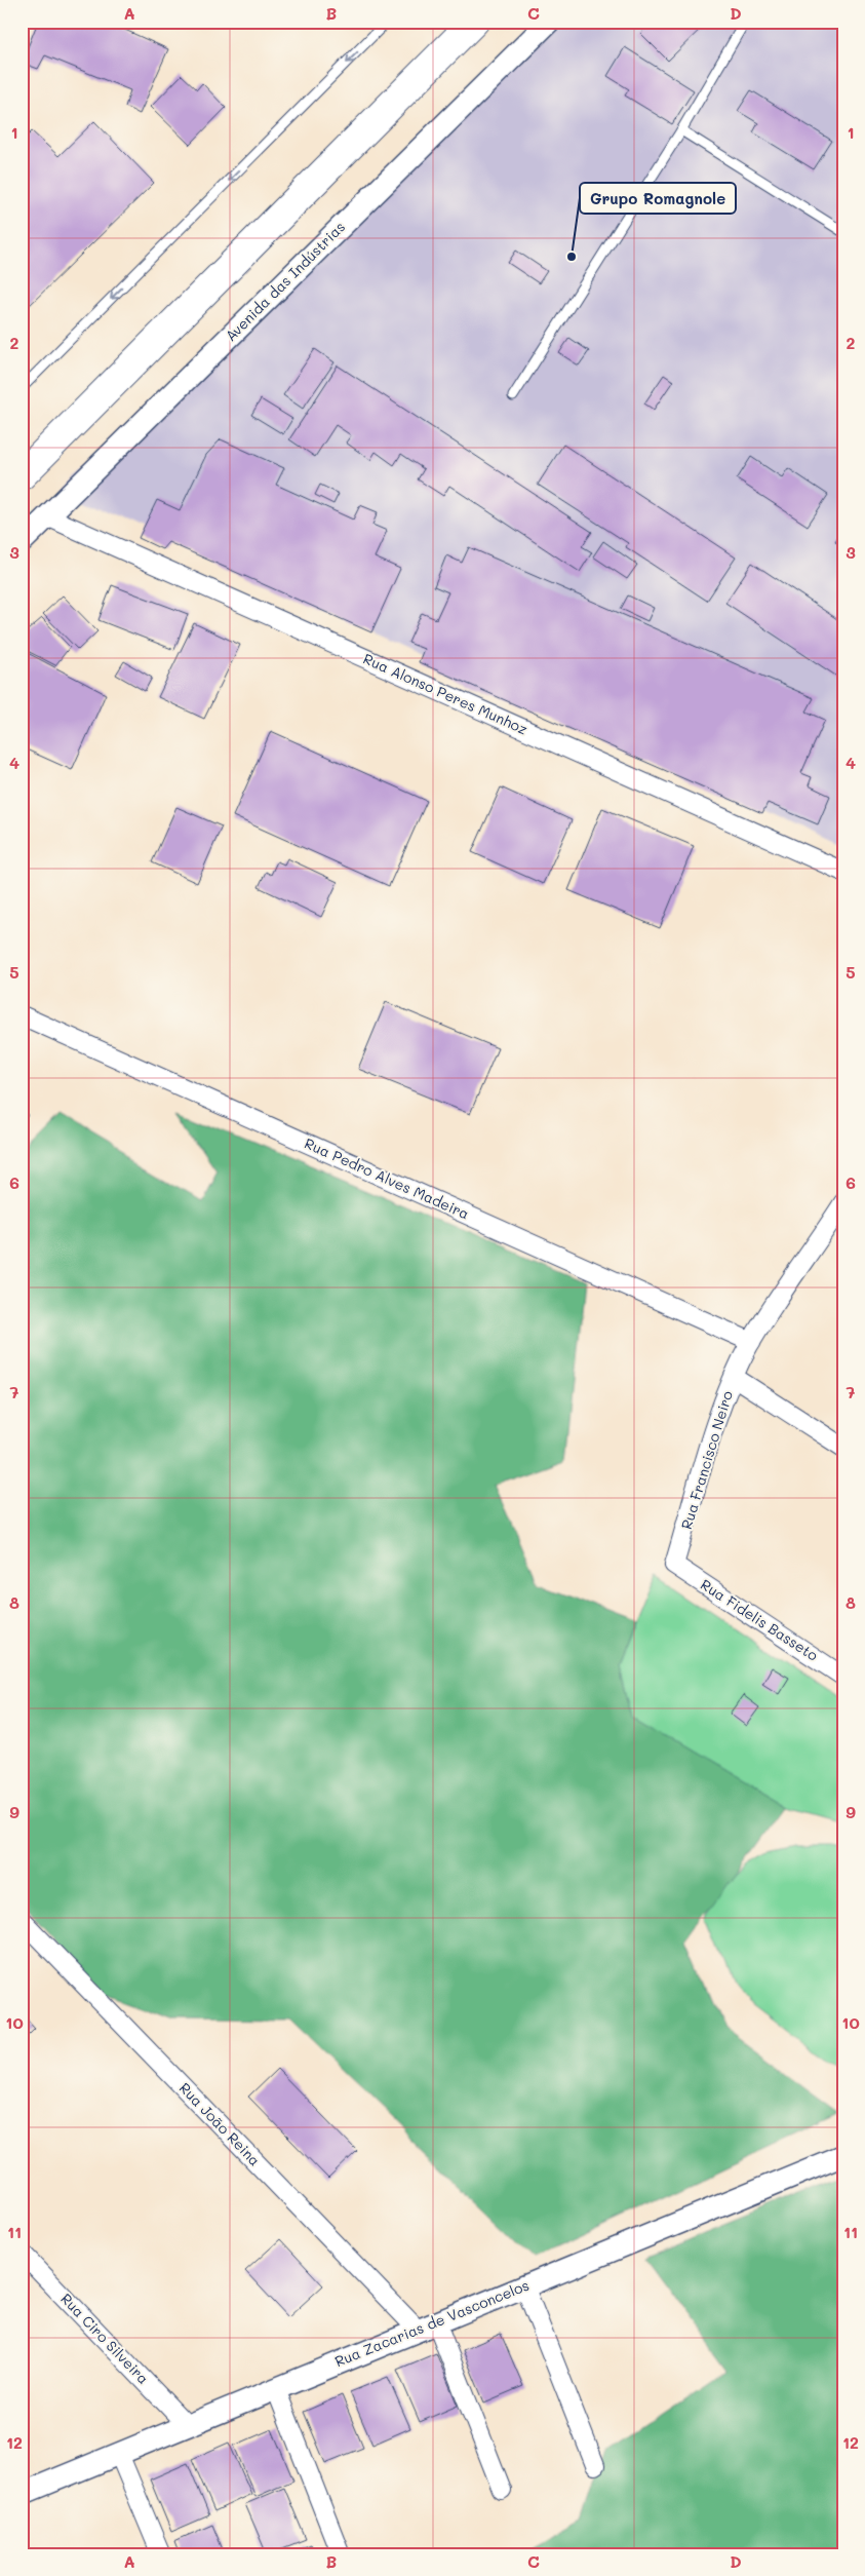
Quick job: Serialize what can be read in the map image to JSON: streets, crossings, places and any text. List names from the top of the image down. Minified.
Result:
{"streets":{"street":["Avenida das Indústrias","Rua Alonso Peres Munhoz","Rua Pedro Alves Madeira","Rua Francisco Neiro","Rua Fidelis Basseto","Rua João Reina","Rua Zacarias de Vasconcelos","Rua Ciro Silveira"]},"crossings":[["Avenida das Indústrias","Rua Alonso Peres Munhoz"],["Rua Pedro Alves Madeira","Rua Francisco Neiro"],["Rua Francisco Neiro","Rua Fidelis Basseto"],["Rua João Reina","Rua Zacarias de Vasconcelos"],["Rua Zacarias de Vasconcelos","Rua Ciro Silveira"]],"places":["Grupo Romagnole"],"grid":{"columns":["A","B","C","D"],"rows":["1","2","3","4","5","6","7","8","9","10","11","12"]}}
